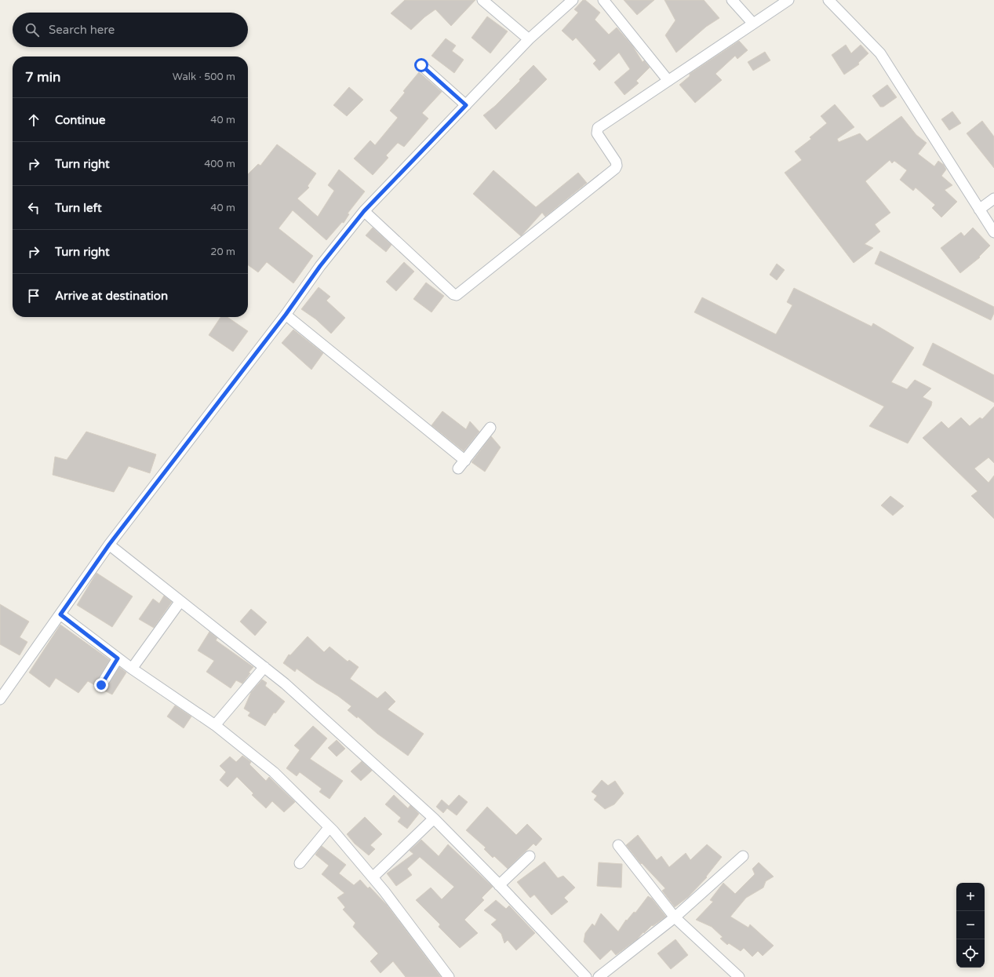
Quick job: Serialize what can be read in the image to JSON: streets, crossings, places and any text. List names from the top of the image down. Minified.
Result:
{"page":{"search":"Search here","heading":["7 min","Walk · 500 m"],"list":[["Continue","40 m"],["Turn right","400 m"],["Turn left","40 m"],["Turn right","20 m"],"Arrive at destination"],"map_buttons":["+","−"]}}
